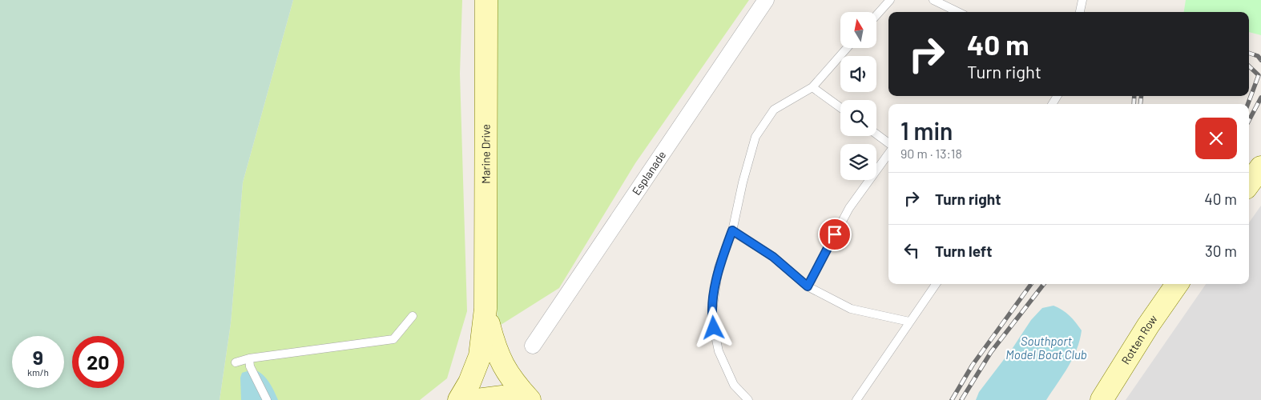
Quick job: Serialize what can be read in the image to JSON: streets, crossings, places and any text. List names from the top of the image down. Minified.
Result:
{"streets":{"street":["Marine Drive","Esplanade","Rotten Row"]},"water":["Southport Model Boat Club"],"north":"top","page":{"turn":["40 m","Turn right"],"heading":["1 min","90 m · 13:18"],"list":[{"name":"Turn right","value":"40 m"},{"name":"Turn left","value":"30 m"}],"speed":"9 km/h","limit":"20"}}
